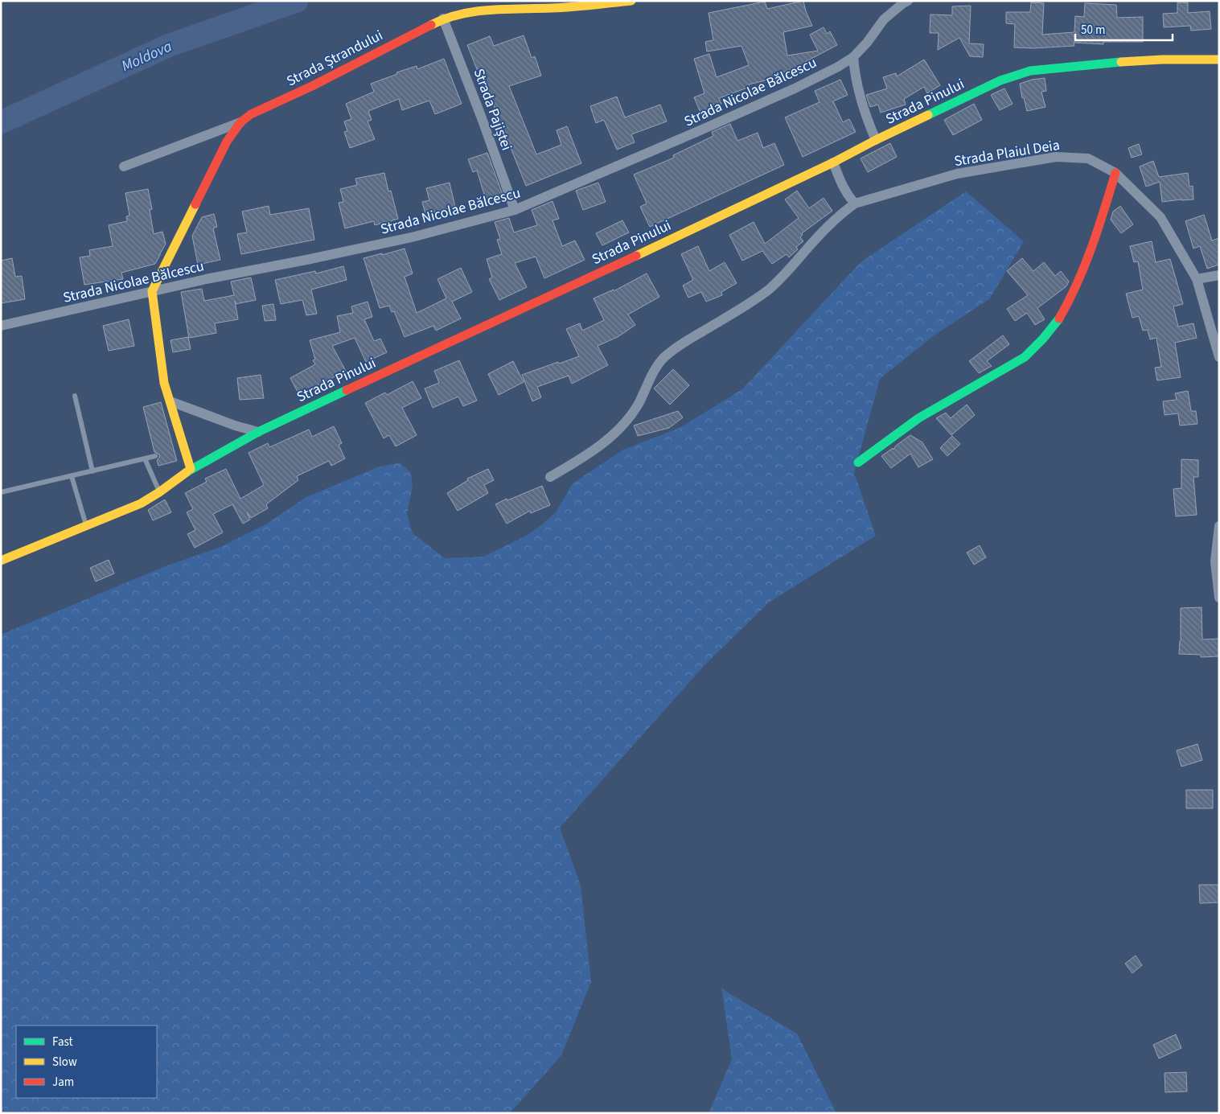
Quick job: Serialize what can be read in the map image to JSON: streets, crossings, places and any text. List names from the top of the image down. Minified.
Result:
{"streets":{"street":["Strada Ștrandului","Strada Nicolae Bălcescu","Strada Pinului","Strada Pajiștei","Strada Plaiul Deia"]},"crossings":[["Strada Ștrandului","Strada Nicolae Bălcescu"],["Strada Ștrandului","Strada Pajiștei"],["Strada Nicolae Bălcescu","Strada Pajiștei"]],"water":["Moldova"],"legend":["Fast","Slow","Jam"],"scale_bar":"50 m"}
